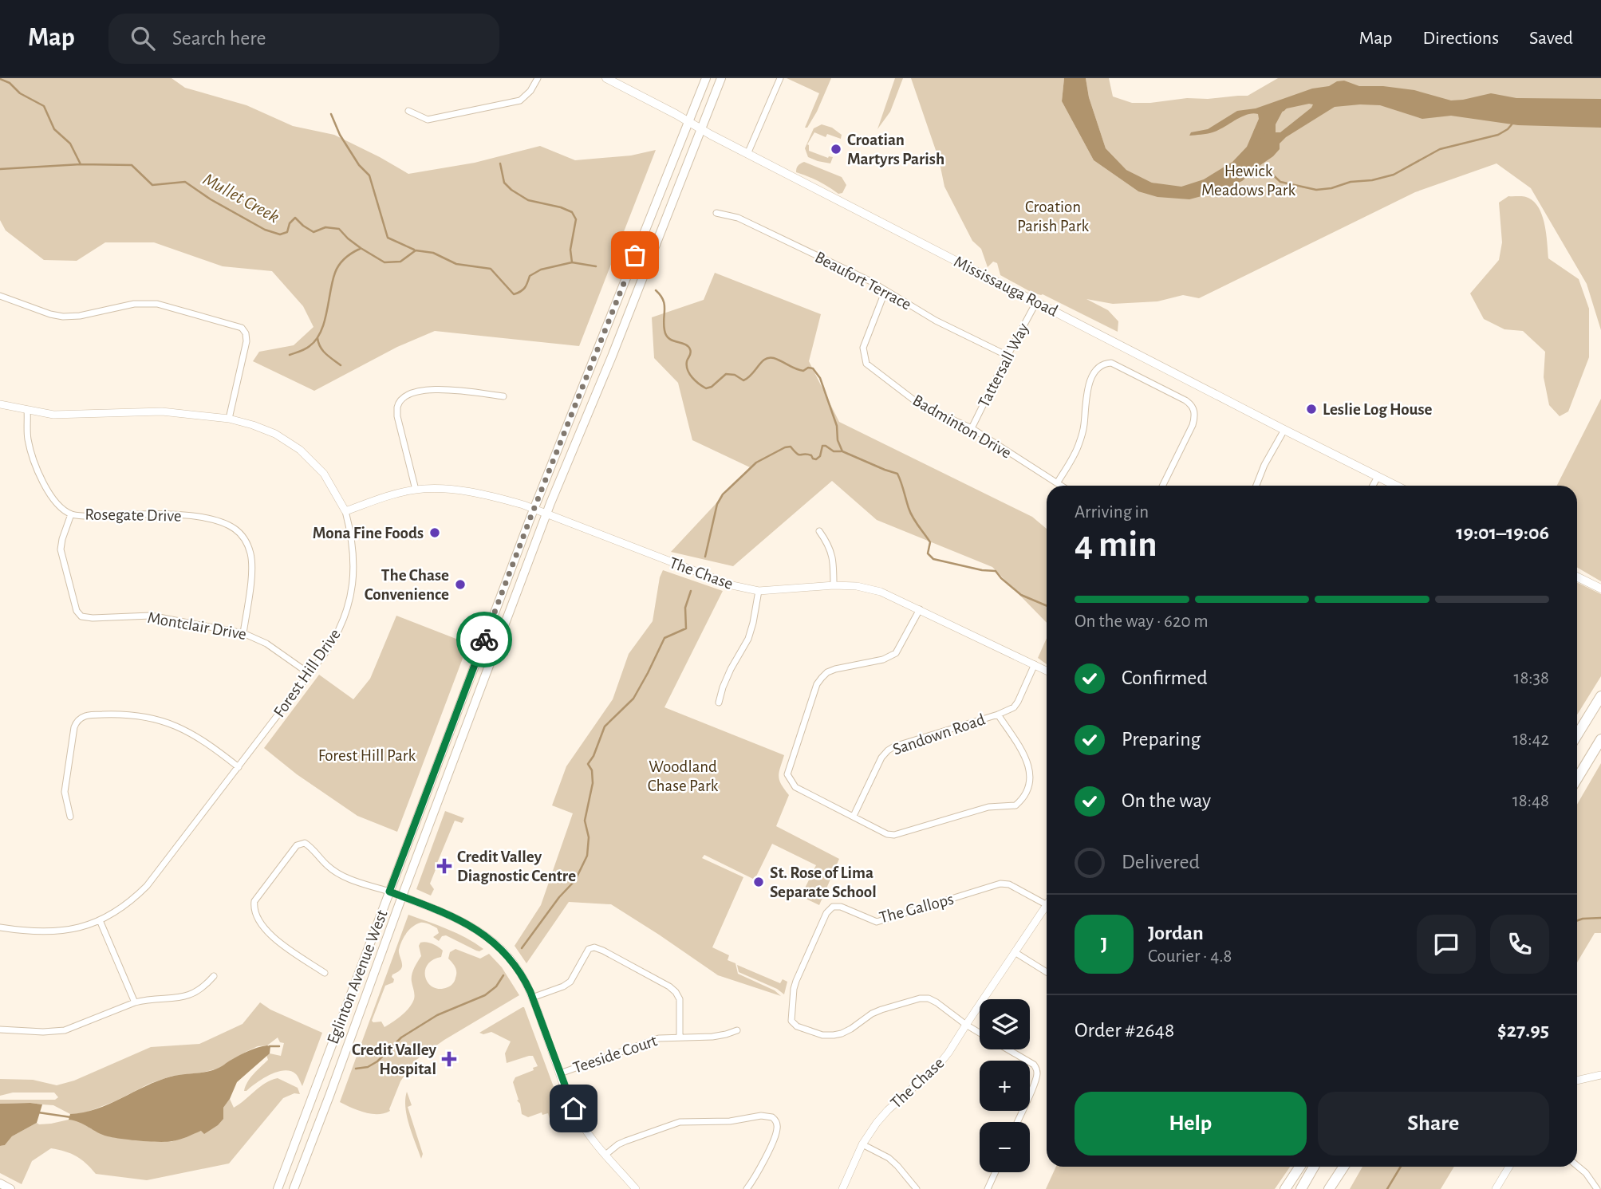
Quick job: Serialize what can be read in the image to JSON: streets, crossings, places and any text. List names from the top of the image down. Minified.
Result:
{"streets":{"main road":["Mississauga Road","Eglinton Avenue West"],"street":["Beaufort Terrace","Tattersall Way","Badminton Drive","Rosegate Drive","The Chase","Montclair Drive","Forest Hill Drive","Sandown Road","The Gallops","Teeside Court"]},"crossings":[["Beaufort Terrace","Tattersall Way"],["Beaufort Terrace","Badminton Drive"],["Mississauga Road","Tattersall Way"],["Mississauga Road","Eglinton Avenue West"],["Tattersall Way","Badminton Drive"],["Rosegate Drive","Montclair Drive"],["Rosegate Drive","Forest Hill Drive"],["The Chase","Forest Hill Drive"],["The Chase","Sandown Road"],["The Chase","The Gallops"],["The Chase","Eglinton Avenue West"],["Montclair Drive","Forest Hill Drive"]],"water":["Mullet Creek"],"parks":["Hewick Meadows Park","Croation Parish Park","Forest Hill Park","Woodland Chase Park"],"places":{"other":["Croatian Martyrs Parish","Leslie Log House","Mona Fine Foods","The Chase Convenience","St. Rose of Lima Separate School"],"health":["Credit Valley Diagnostic Centre","Credit Valley Hospital"]},"page":{"header":"Map","search":"Search here","nav":["Map","Directions","Saved"],"heading":["4 min","Arriving in","19:01–19:06"],"panel":["Jordan","Courier · 4.8","Order #2648","$27.95"],"bar":"On the way · 620 m","list":[["Confirmed","18:38"],["Preparing","18:42"],["On the way","18:48"],"Delivered"],"round":"J","map_buttons":["+","−"],"buttons":["Help","Share"]}}
